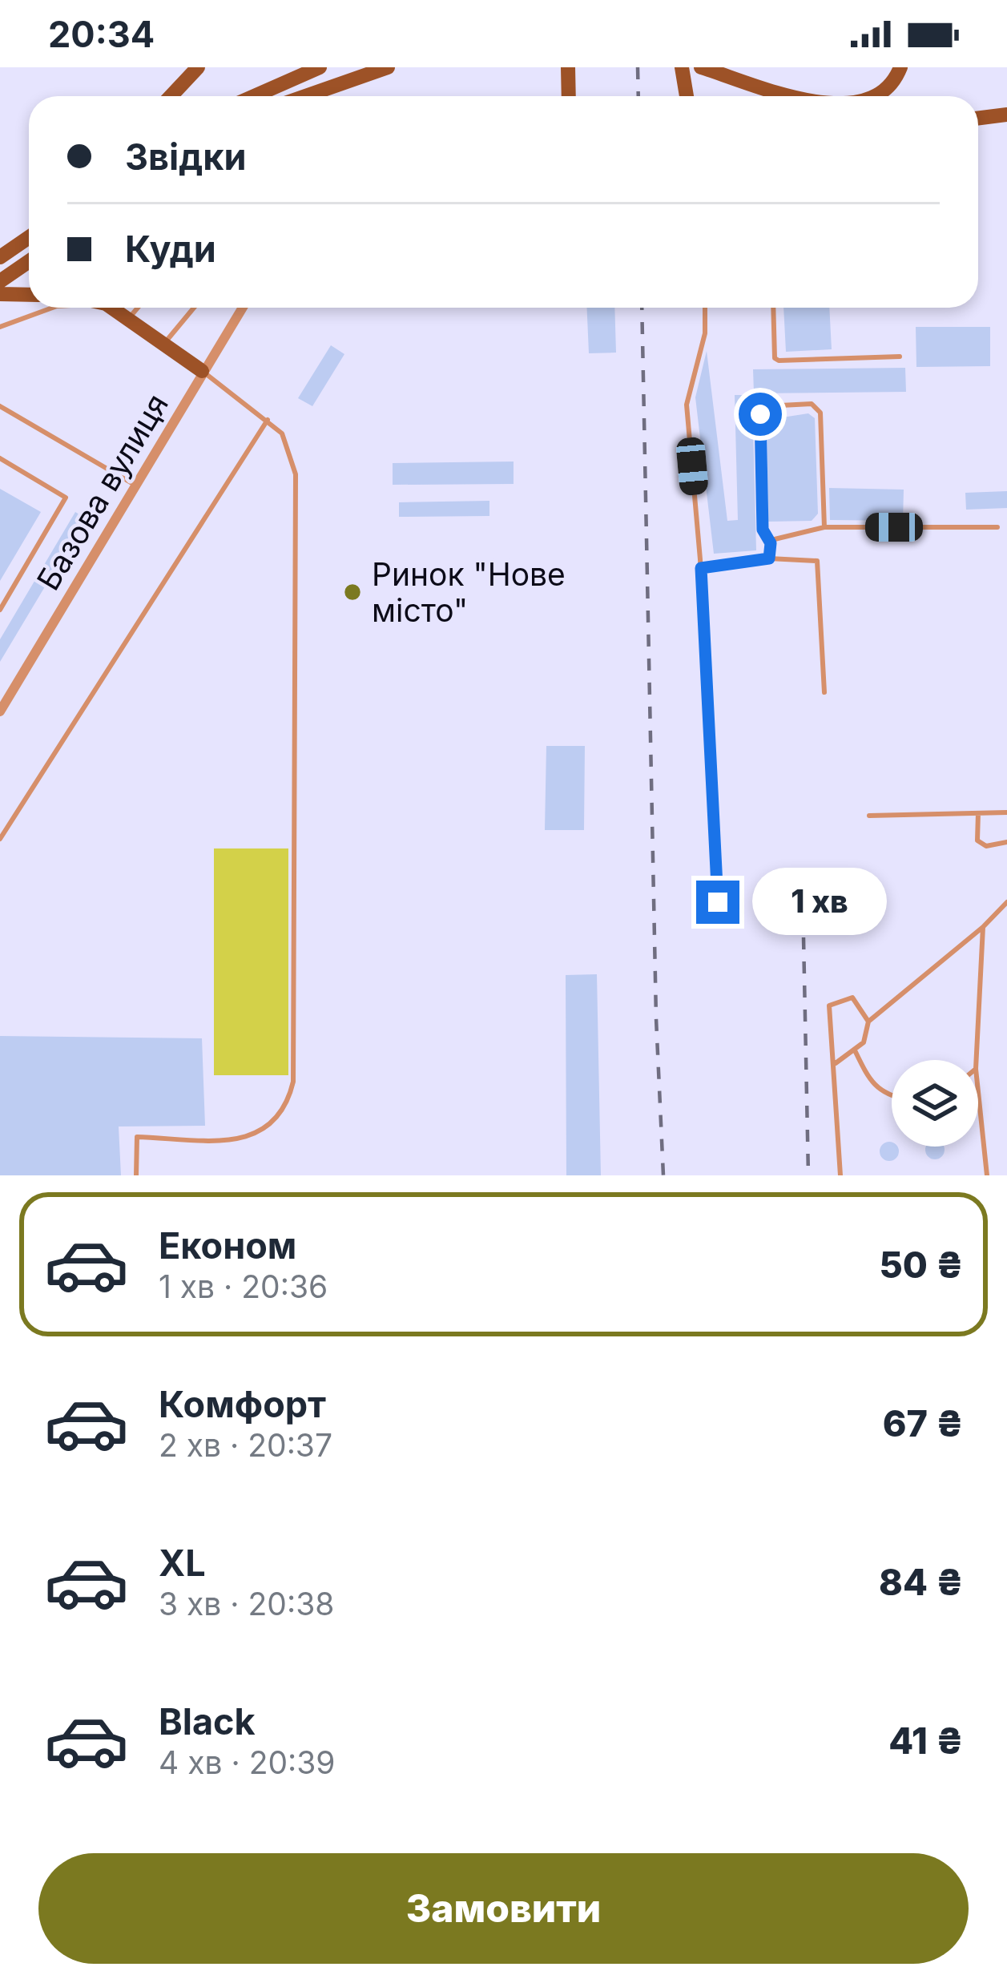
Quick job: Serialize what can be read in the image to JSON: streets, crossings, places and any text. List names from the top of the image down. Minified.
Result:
{"streets":{"street":["Базова вулиця"]},"places":["Ринок \"Нове місто\""],"page":{"status":"20:34","banner":["Звідки","Куди"],"bubble":"1 хв","list":[{"name":"Економ","note":"1 хв · 20:36","value":"50 ₴"},{"name":"Комфорт","note":"2 хв · 20:37","value":"67 ₴"},{"name":"XL","note":"3 хв · 20:38","value":"84 ₴"},{"name":"Black","note":"4 хв · 20:39","value":"41 ₴"}],"buttons":"Замовити"}}
